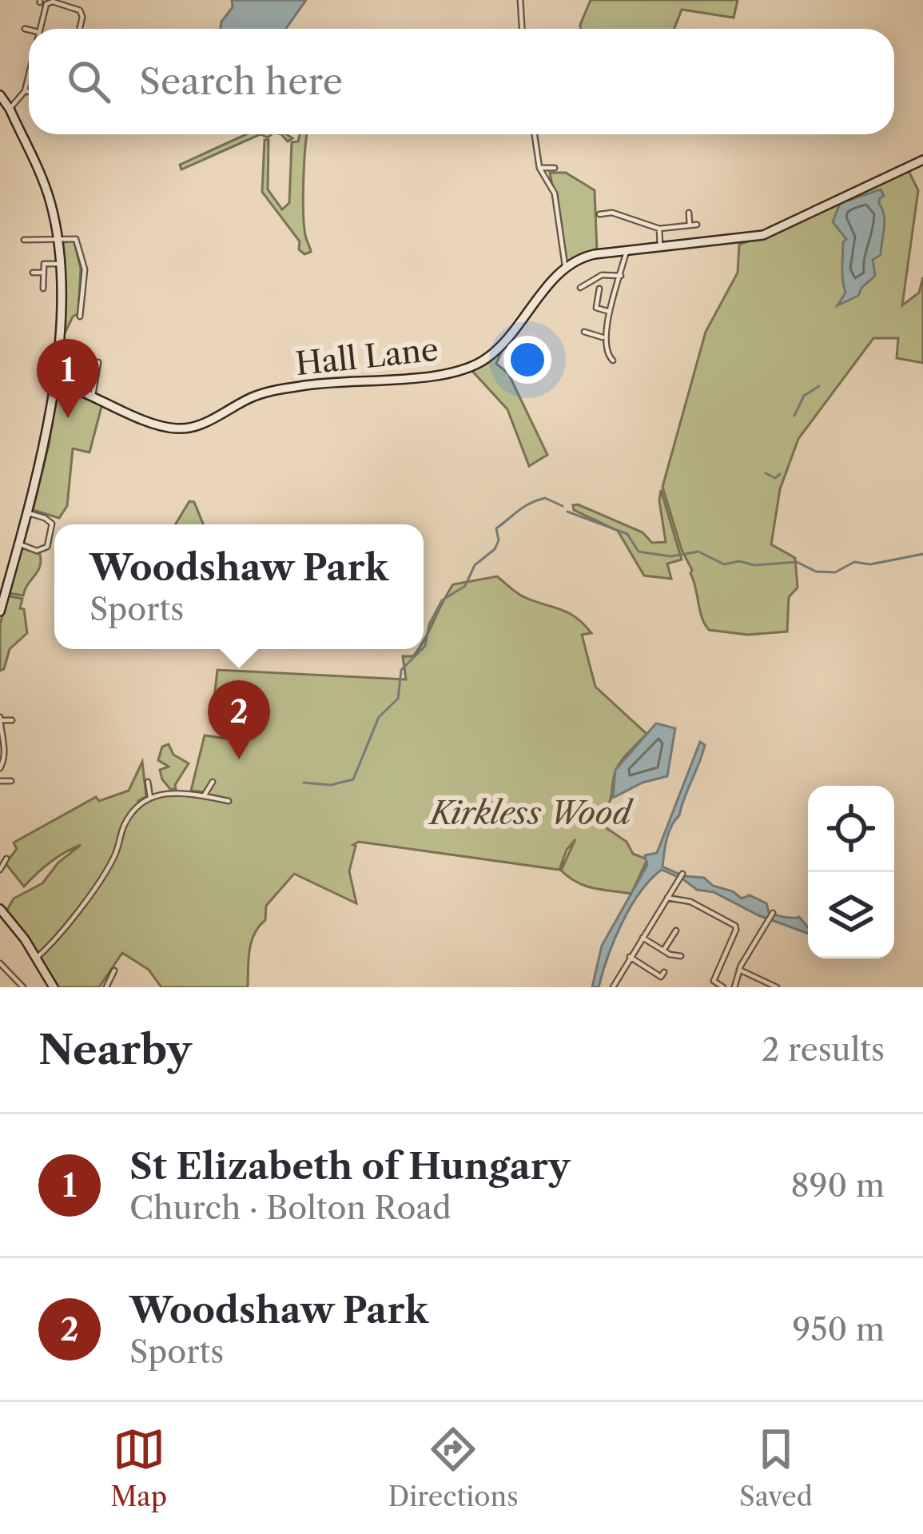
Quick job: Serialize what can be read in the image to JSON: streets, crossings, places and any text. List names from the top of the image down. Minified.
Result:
{"streets":{"street":["Hall Lane"]},"parks":["Kirkless Wood"],"page":{"search":"Search here","pins":["1","2"],"popup":["Woodshaw Park","Sports"],"heading":["Nearby","2 results"],"list":[{"mark":"1","name":"St Elizabeth of Hungary","note":"Church · Bolton Road","value":"890 m"},{"mark":"2","name":"Woodshaw Park","note":"Sports","value":"950 m"}],"nav":["Map","Directions","Saved"]}}
